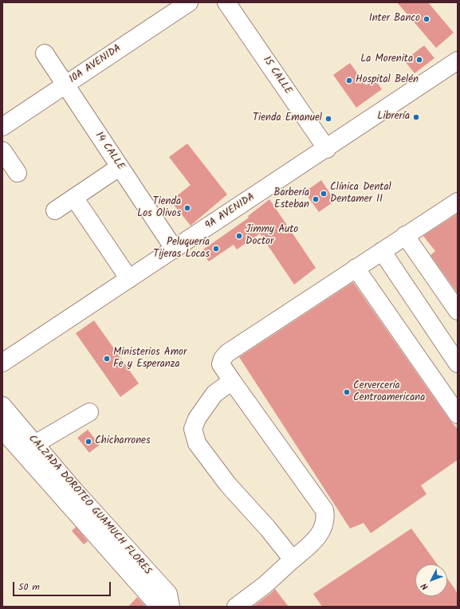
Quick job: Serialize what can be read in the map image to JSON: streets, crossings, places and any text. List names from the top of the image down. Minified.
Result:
{"streets":{"street":["10A AVENIDA","15 CALLE","14 CALLE","9A AVENIDA","CALZADA DOROTEO GUAMUCH FLORES"]},"crossings":[["10A AVENIDA","14 CALLE"],["15 CALLE","9A AVENIDA"],["14 CALLE","9A AVENIDA"]],"places":["Inter Banco","La Morenita","Hospital Belén","Librería","Tienda Emanuel","Clínica Dental Dentamer II","Barbería Esteban","Tienda Los Olivos","Jimmy Auto Doctor","Peluquería Tijeras Locas","Ministerios Amor Fe y Esperanza","Cervercería Centroamericana","Chicharrones"],"scale_bar":"50 m","north":"bottom left"}
